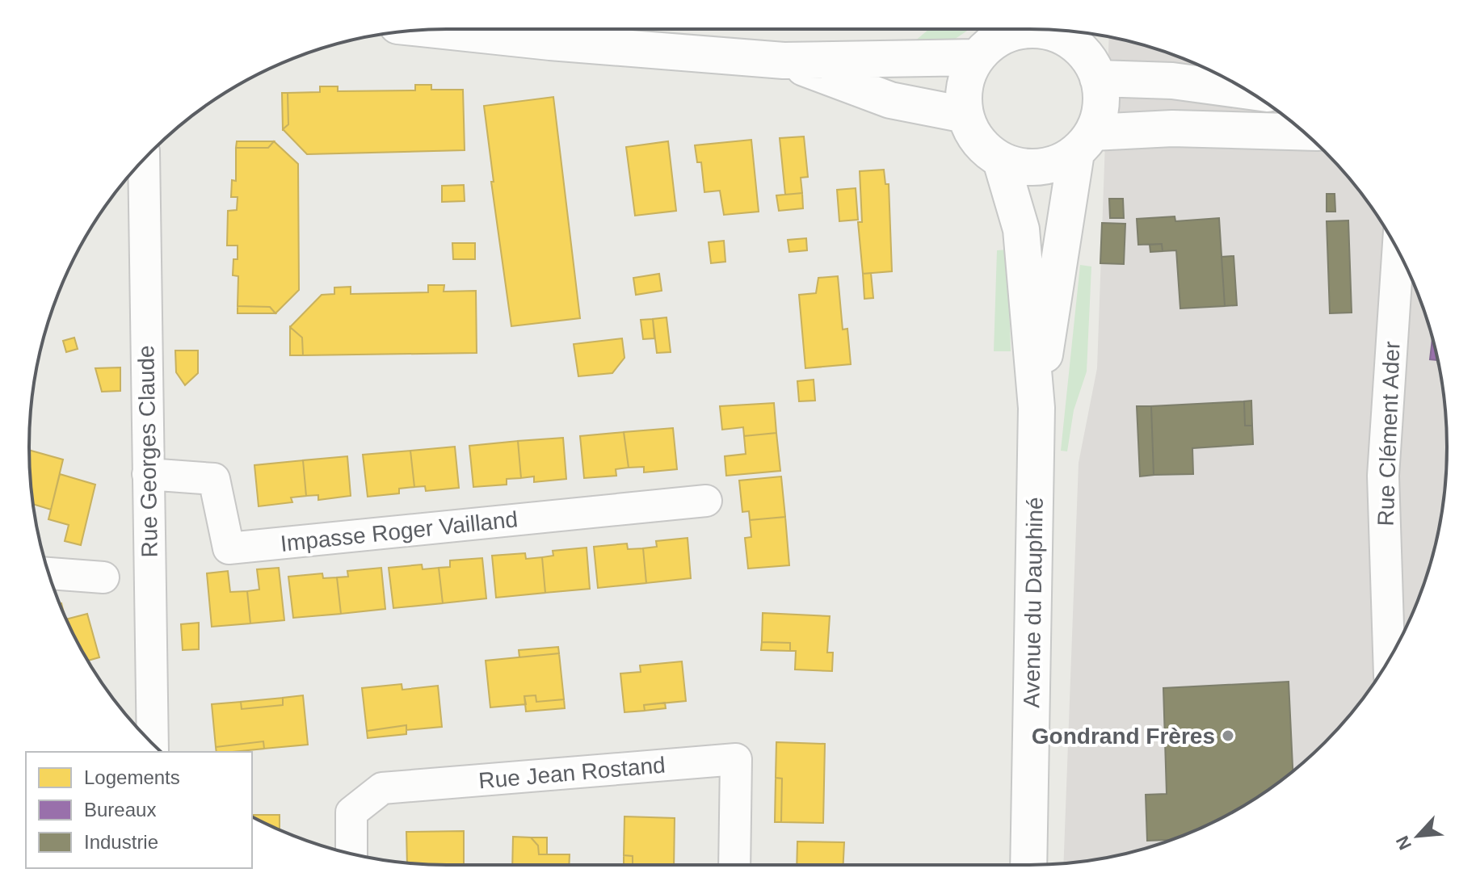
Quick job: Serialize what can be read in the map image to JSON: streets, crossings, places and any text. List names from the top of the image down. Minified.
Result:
{"streets":{"main road":["Avenue du Dauphiné"],"street":["Rue Clément Ader","Rue Georges Claude","Impasse Roger Vailland","Rue Jean Rostand"]},"crossings":[["Rue Georges Claude","Impasse Roger Vailland"]],"places":["Gondrand Frères"],"legend":["Logements","Bureaux","Industrie"],"north":"bottom left"}
